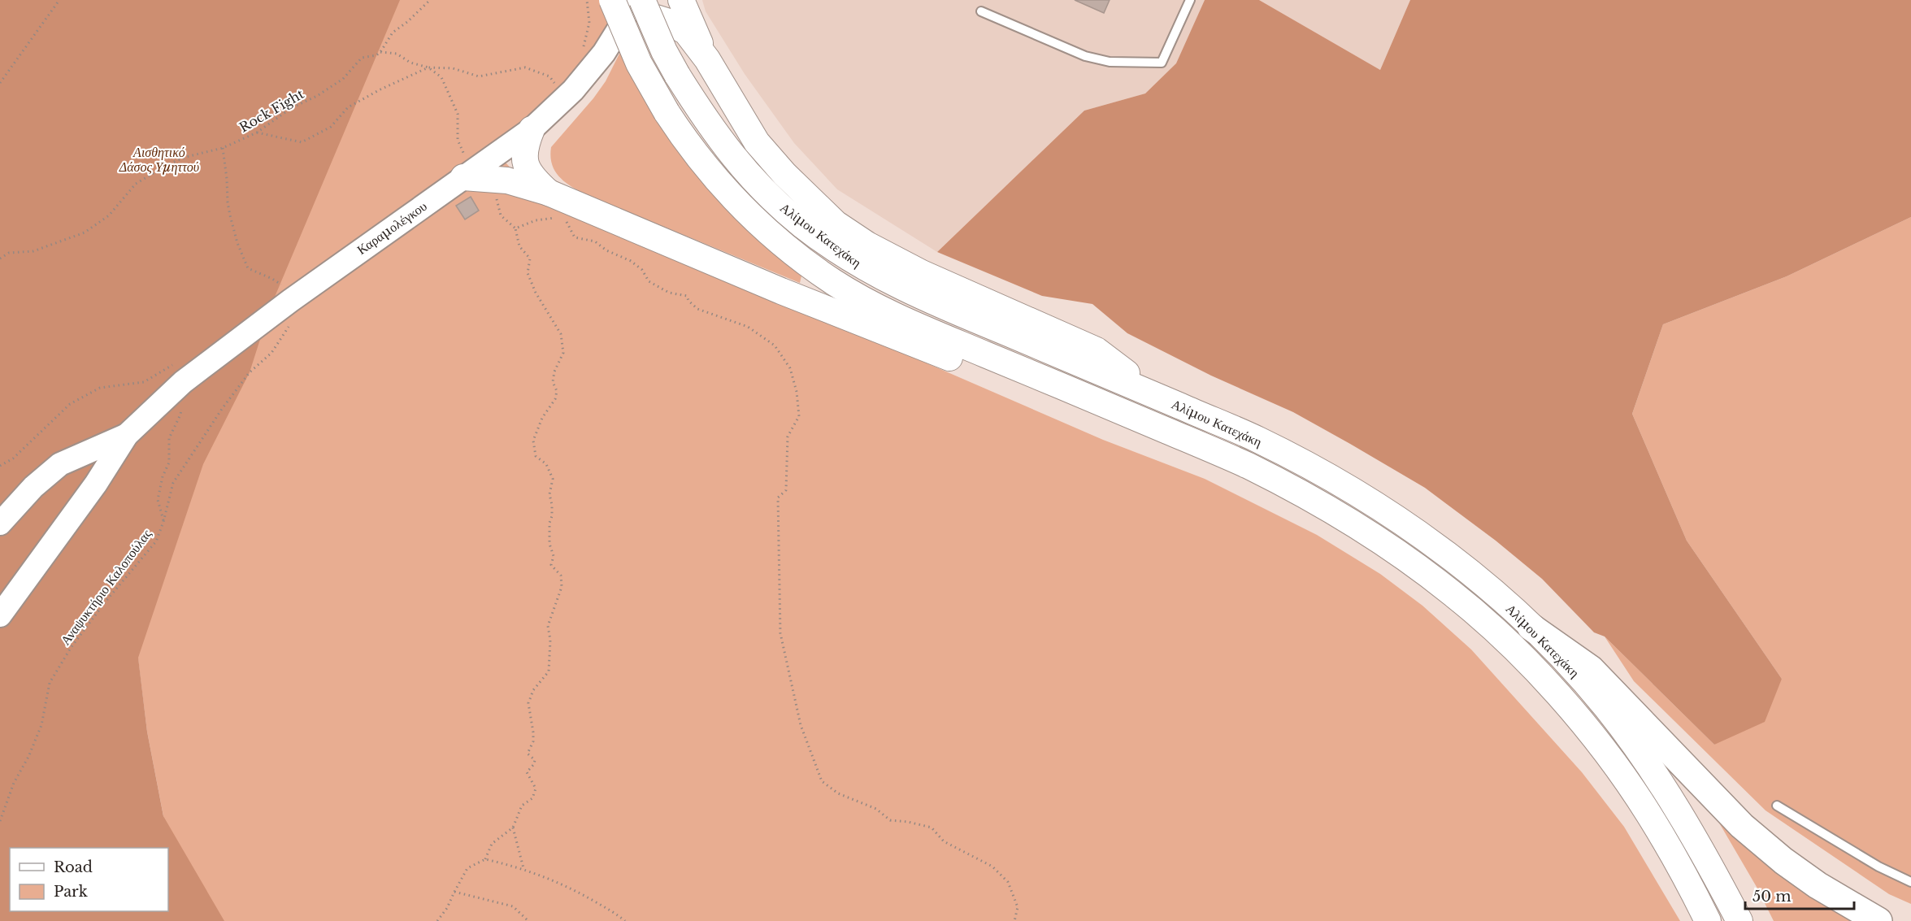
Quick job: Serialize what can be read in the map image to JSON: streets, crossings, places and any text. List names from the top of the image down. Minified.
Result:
{"streets":{"main road":["Αλίμου Κατεχάκη"],"street":["Καραμολέγκου"],"path":["Rock Fight","Αναψυκτήριο Καλοπούλας"]},"crossings":[["Καραμολέγκου","Αναψυκτήριο Καλοπούλας"]],"parks":["Αισθητικό Δάσος Υμηττού"],"legend":["Road","Park"],"scale_bar":"50 m"}
